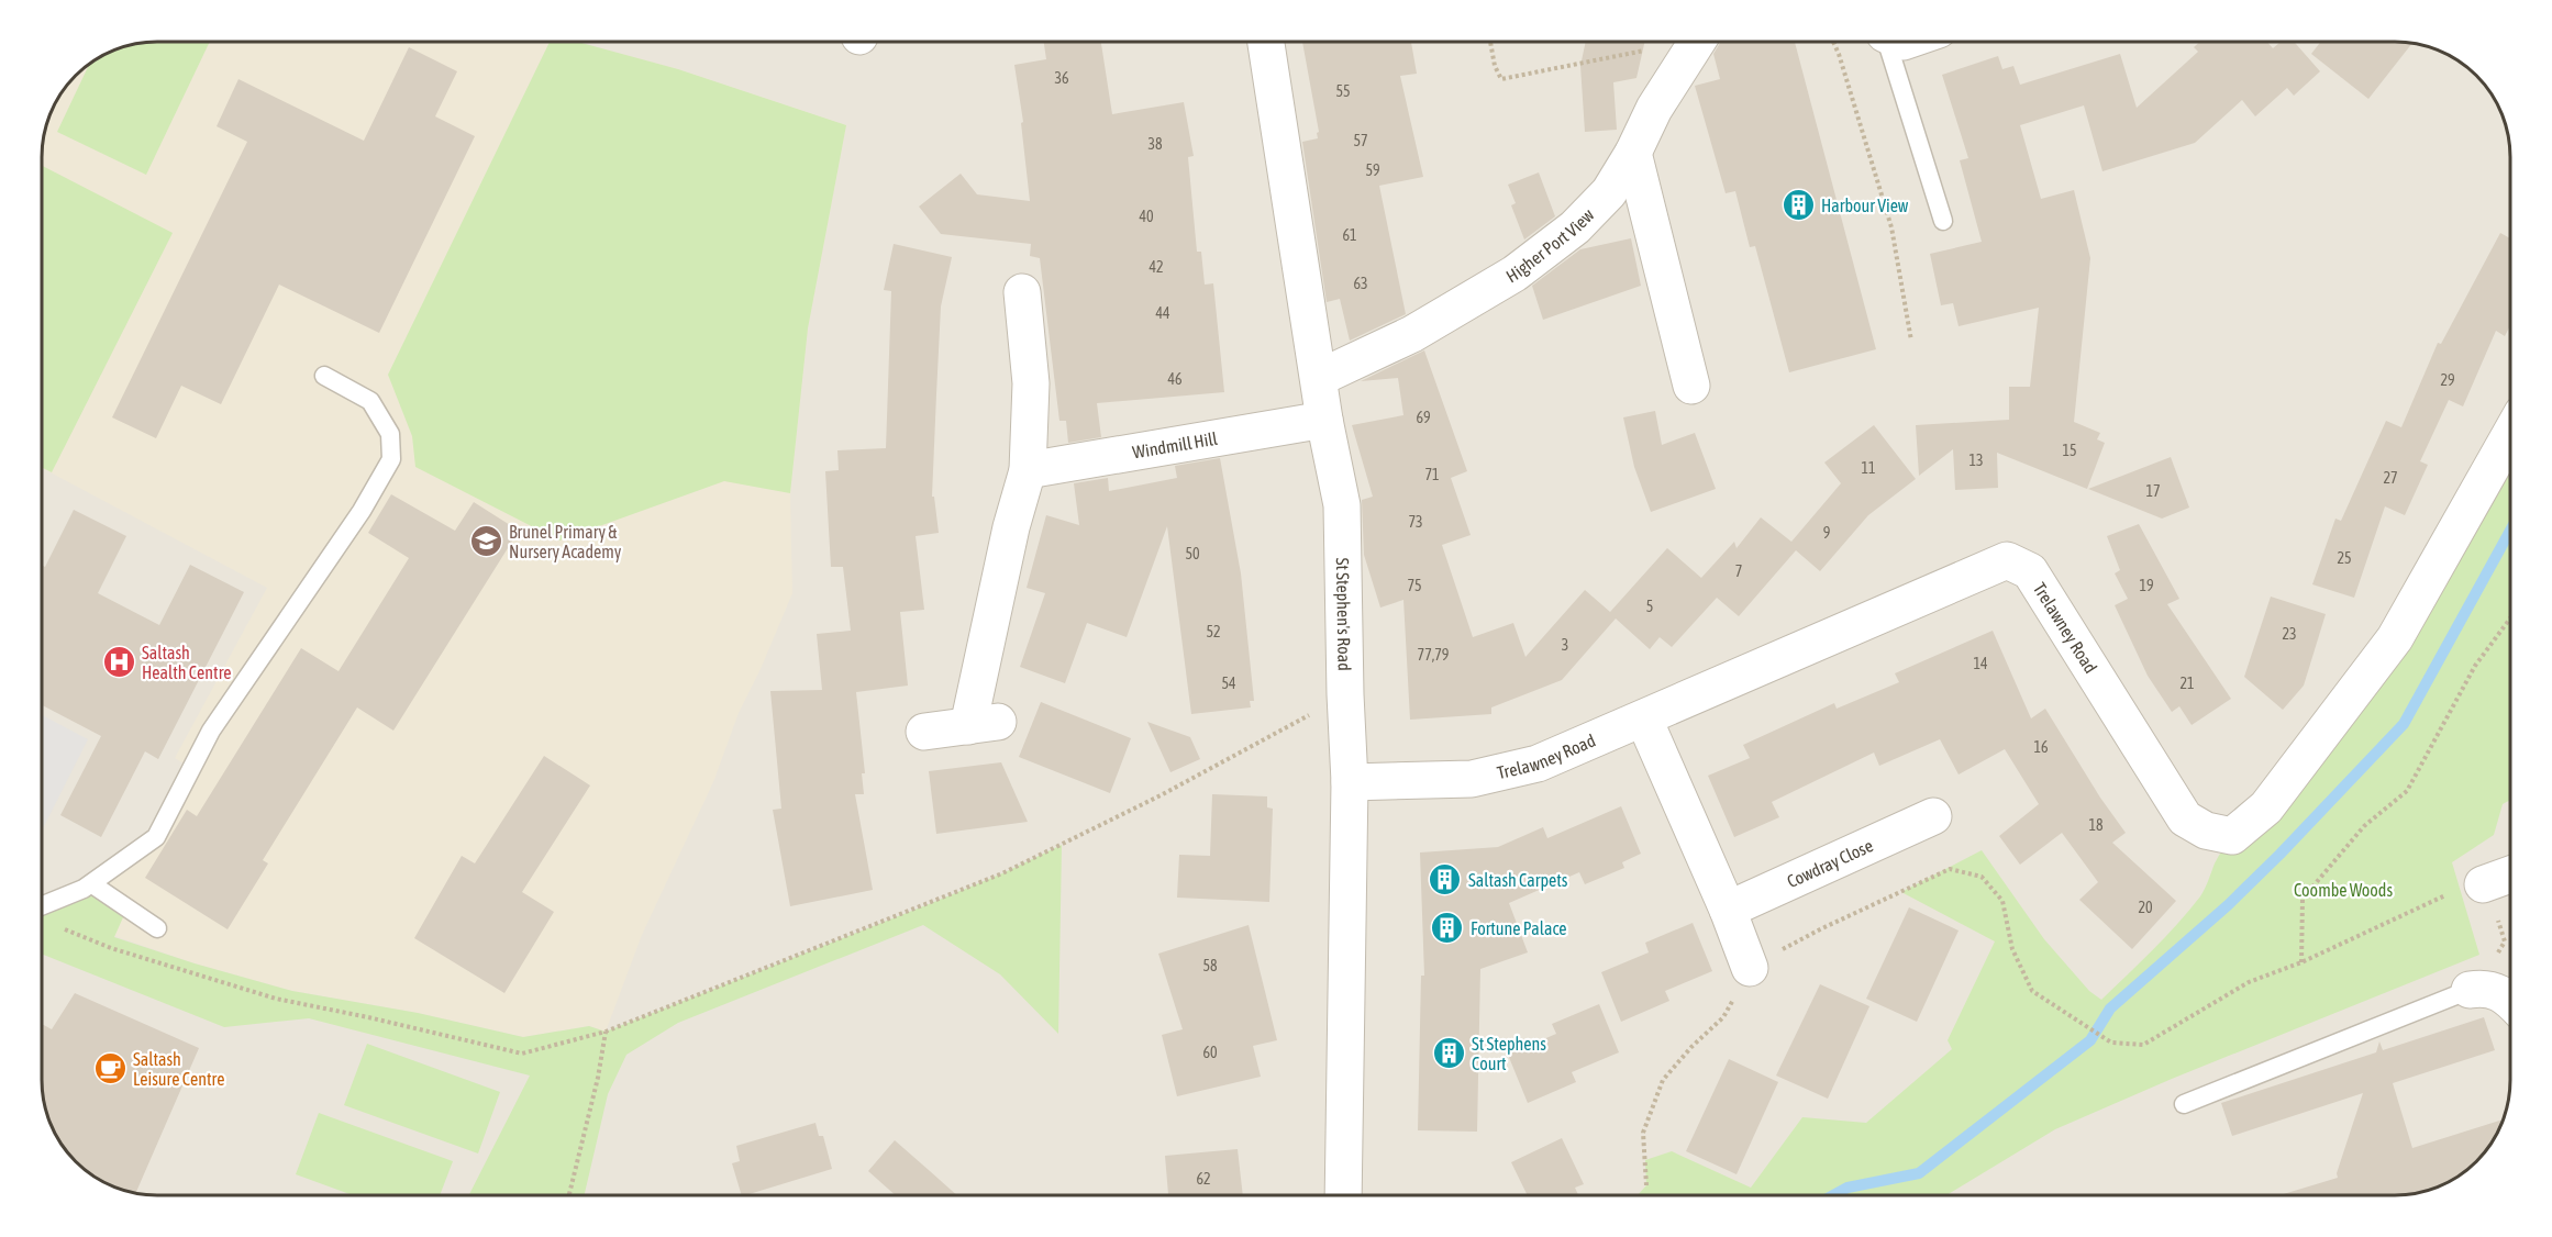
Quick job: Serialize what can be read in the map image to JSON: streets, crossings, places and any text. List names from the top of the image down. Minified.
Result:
{"streets":{"street":["Higher Port View","Windmill Hill","St Stephen's Road","Trelawney Road","Cowdray Close"]},"crossings":[["Higher Port View","St Stephen's Road"],["Windmill Hill","St Stephen's Road"],["St Stephen's Road","Trelawney Road"]],"parks":["Coombe Woods"],"places":{"building":["Harbour View","Saltash Carpets","Fortune Palace","St Stephens Court"],"school or university":["Brunel Primary & Nursery Academy"],"hospital":["Saltash Health Centre"],"cafe":["Saltash Leisure Centre"]},"house_numbers":["36","55","57","38","59","40","61","42","63","44","46","29","69","15","13","11","71","27","17","73","9","50","25","7","75","19","5","52","23","3","77,79","14","54","21","16","18","20","58","60","62"]}
